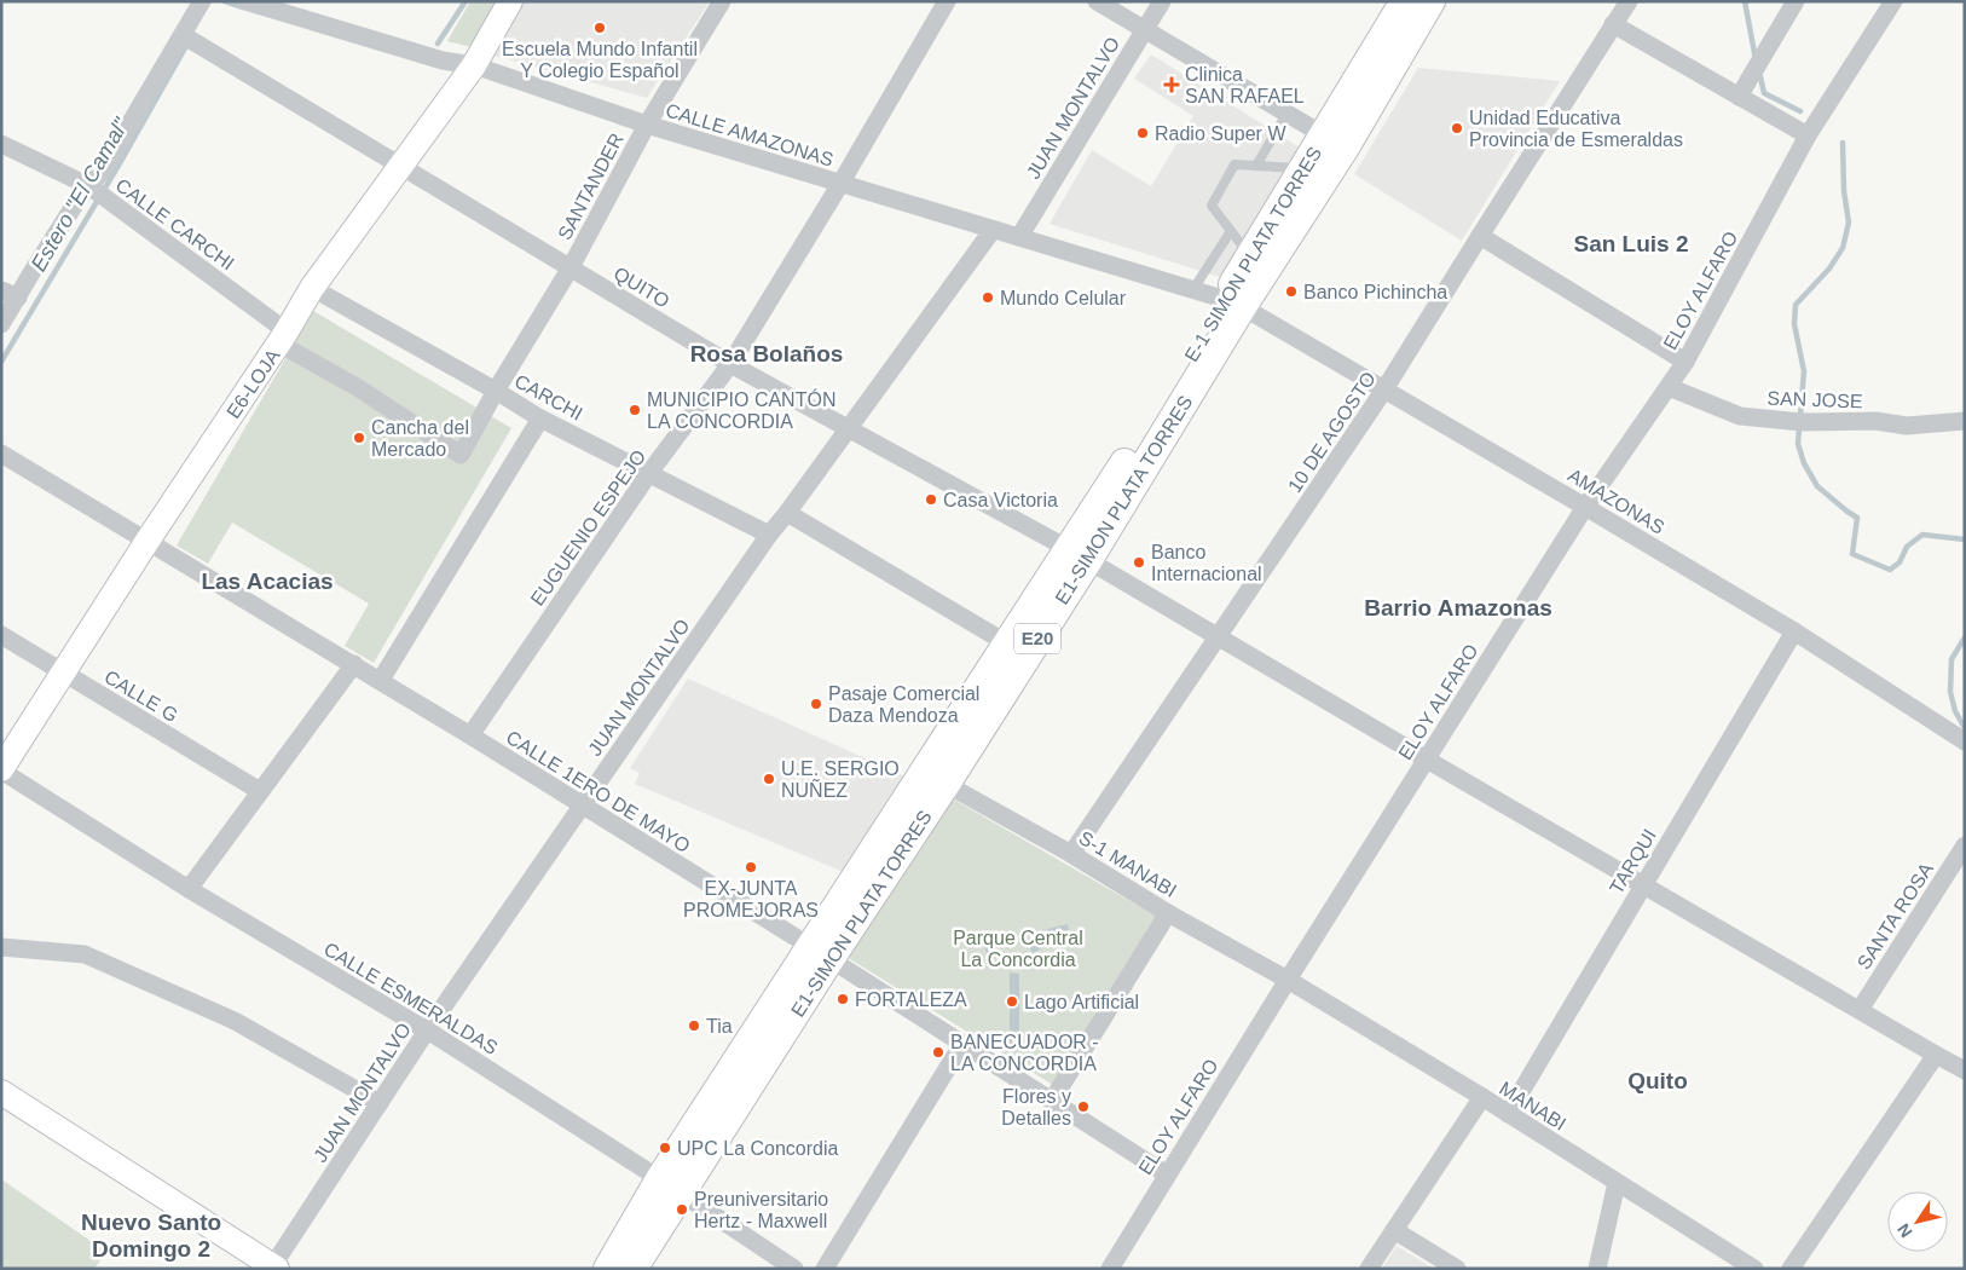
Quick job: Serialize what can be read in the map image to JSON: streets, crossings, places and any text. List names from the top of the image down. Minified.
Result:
{"streets":{"highway":["E-1 SIMON PLATA TORRES","E1-SIMON PLATA TORRES","E20"],"main road":["E6-LOJA"],"street":["JUAN MONTALVO","CALLE AMAZONAS","SANTANDER","CALLE CARCHI","QUITO","ELOY ALFARO","CARCHI","SAN JOSE","10 DE AGOSTO","AMAZONAS","EUGUENIO ESPEJO","CALLE G","CALLE 1ERO DE MAYO","TARQUI","S-1 MANABI","SANTA ROSA","CALLE ESMERALDAS","MANABI"]},"crossings":[["JUAN MONTALVO","CALLE AMAZONAS"],["JUAN MONTALVO","QUITO"],["JUAN MONTALVO","CARCHI"],["JUAN MONTALVO","CALLE 1ERO DE MAYO"],["JUAN MONTALVO","CALLE ESMERALDAS"],["CALLE AMAZONAS","SANTANDER"],["CALLE AMAZONAS","E-1 SIMON PLATA TORRES"],["CALLE AMAZONAS","E6-LOJA"],["CALLE AMAZONAS","E1-SIMON PLATA TORRES"],["CALLE AMAZONAS","AMAZONAS"],["CALLE AMAZONAS","EUGUENIO ESPEJO"],["SANTANDER","CALLE CARCHI"],["SANTANDER","QUITO"],["SANTANDER","CARCHI"],["CALLE CARCHI","E6-LOJA"],["CALLE CARCHI","CARCHI"],["E-1 SIMON PLATA TORRES","E1-SIMON PLATA TORRES"],["E-1 SIMON PLATA TORRES","AMAZONAS"],["QUITO","ELOY ALFARO"],["QUITO","E6-LOJA"],["QUITO","10 DE AGOSTO"],["QUITO","E1-SIMON PLATA TORRES"],["QUITO","EUGUENIO ESPEJO"],["QUITO","E20"],["QUITO","TARQUI"],["QUITO","SANTA ROSA"],["ELOY ALFARO","SAN JOSE"],["ELOY ALFARO","AMAZONAS"],["ELOY ALFARO","CALLE 1ERO DE MAYO"],["ELOY ALFARO","S-1 MANABI"],["ELOY ALFARO","MANABI"],["E6-LOJA","CARCHI"],["E6-LOJA","CALLE G"],["E6-LOJA","CALLE 1ERO DE MAYO"],["E6-LOJA","CALLE ESMERALDAS"],["CARCHI","EUGUENIO ESPEJO"],["10 DE AGOSTO","AMAZONAS"],["10 DE AGOSTO","S-1 MANABI"],["E1-SIMON PLATA TORRES","AMAZONAS"],["E1-SIMON PLATA TORRES","E20"],["E1-SIMON PLATA TORRES","CALLE 1ERO DE MAYO"],["E1-SIMON PLATA TORRES","S-1 MANABI"],["E1-SIMON PLATA TORRES","CALLE ESMERALDAS"],["AMAZONAS","TARQUI"],["EUGUENIO ESPEJO","CALLE 1ERO DE MAYO"],["E20","CALLE 1ERO DE MAYO"],["E20","CALLE ESMERALDAS"],["TARQUI","MANABI"],["S-1 MANABI","MANABI"]],"districts":["San Luis 2","Rosa Bolaños","Las Acacias","Barrio Amazonas","Quito","Nuevo Santo Domingo 2"],"water":["Estero \"El Camal\""],"parks":["Parque Central La Concordia"],"places":{"other":["Escuela Mundo Infantil Y Colegio Español","Unidad Educativa Provincia de Esmeraldas","Radio Super W","Banco Pichincha","Mundo Celular","MUNICIPIO CANTÓN LA CONCORDIA","Cancha del Mercado","Casa Victoria","Banco Internacional","Pasaje Comercial Daza Mendoza","U.E. SERGIO NUÑEZ","EX-JUNTA PROMEJORAS","FORTALEZA","Lago Artificial","Tia","BANECUADOR - LA CONCORDIA","Flores y Detalles","UPC La Concordia","Preuniversitario Hertz - Maxwell"],"health":["Clinica SAN RAFAEL"]},"north":"bottom left"}
